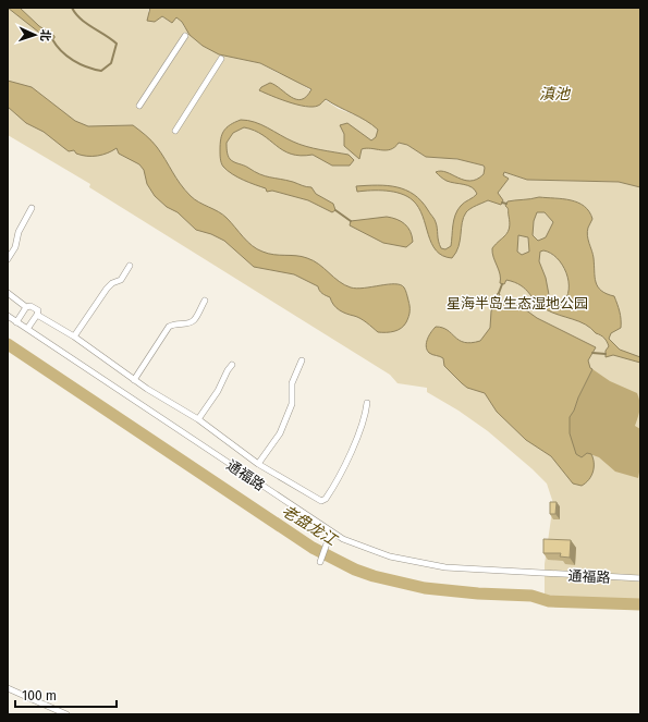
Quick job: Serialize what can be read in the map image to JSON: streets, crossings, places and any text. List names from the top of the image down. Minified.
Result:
{"streets":{"street":["通福路"]},"water":["滇池","老盘龙江"],"parks":["星海半岛生态湿地公园"],"scale_bar":"100 m","north":"right"}
